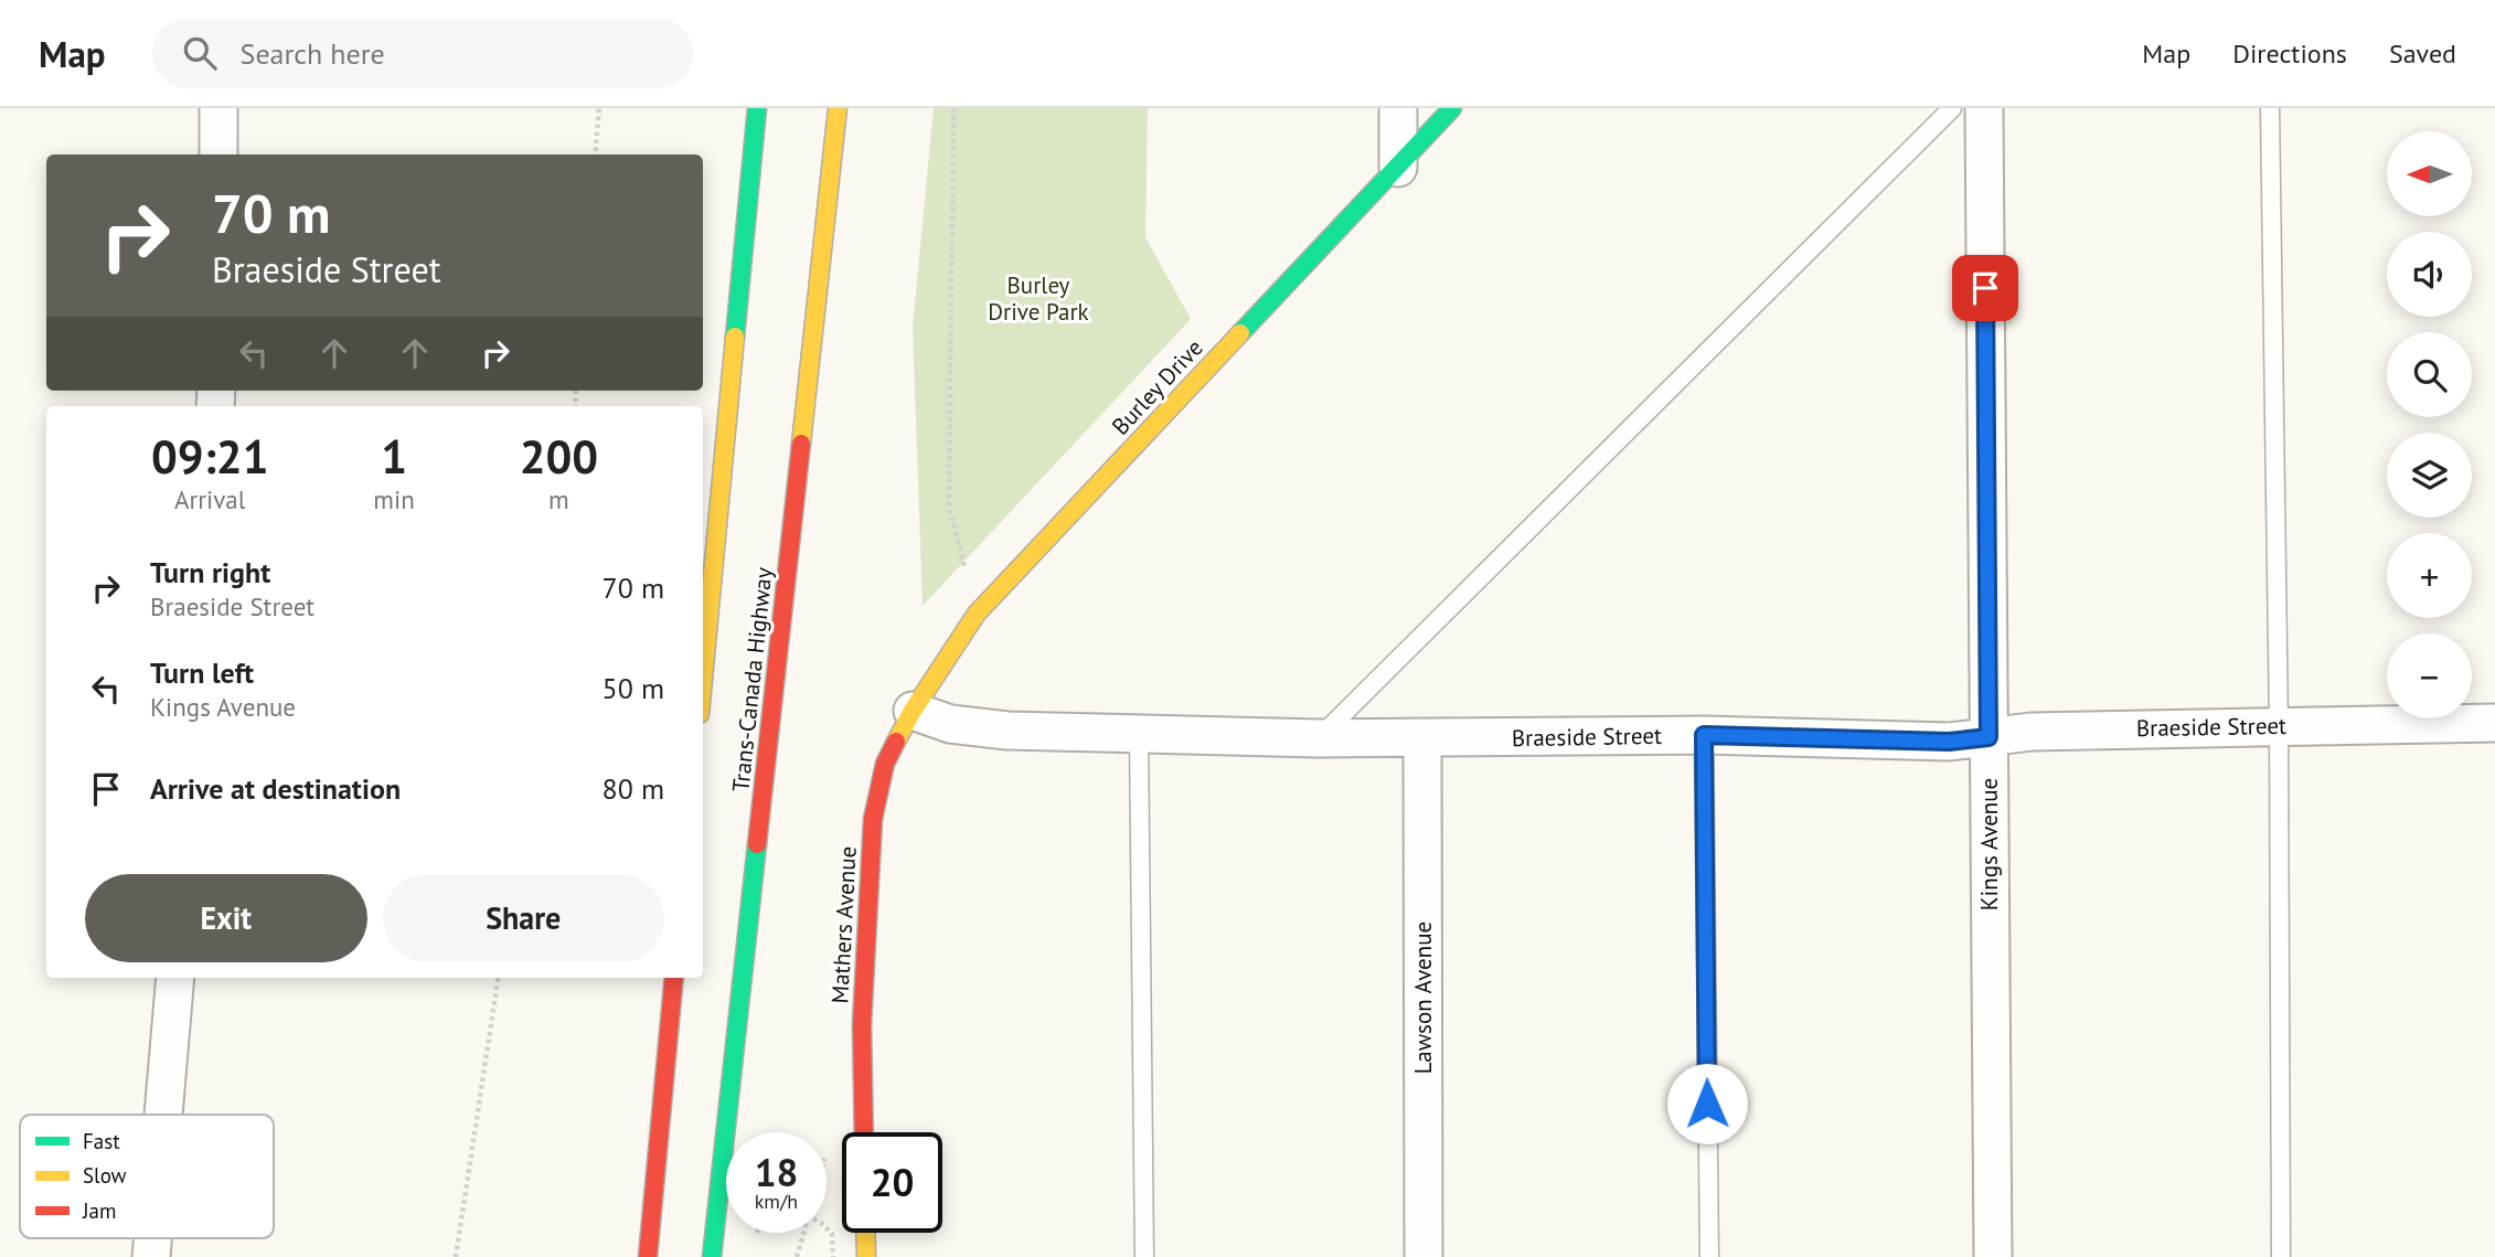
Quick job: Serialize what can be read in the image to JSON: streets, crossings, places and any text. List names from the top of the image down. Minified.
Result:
{"streets":{"main road":["Burley Drive","Trans-Canada Highway","Mathers Avenue"],"street":["Braeside Street","Kings Avenue","Lawson Avenue"]},"crossings":[["Burley Drive","Braeside Street"],["Burley Drive","Mathers Avenue"],["Braeside Street","Kings Avenue"],["Braeside Street","Mathers Avenue"],["Braeside Street","Lawson Avenue"]],"parks":["Burley Drive Park"],"legend":["Fast","Slow","Jam"],"north":"left","page":{"header":"Map","search":"Search here","nav":["Map","Directions","Saved"],"map_buttons":["+","−"],"turn":["70 m","Braeside Street"],"eta":["09:21","Arrival","1","min","200","m"],"list":[{"name":"Turn right","note":"Braeside Street","value":"70 m"},{"name":"Turn left","note":"Kings Avenue","value":"50 m"},{"name":"Arrive at destination","value":"80 m"}],"buttons":["Exit","Share"],"speed":"18 km/h","limit":"20"}}
